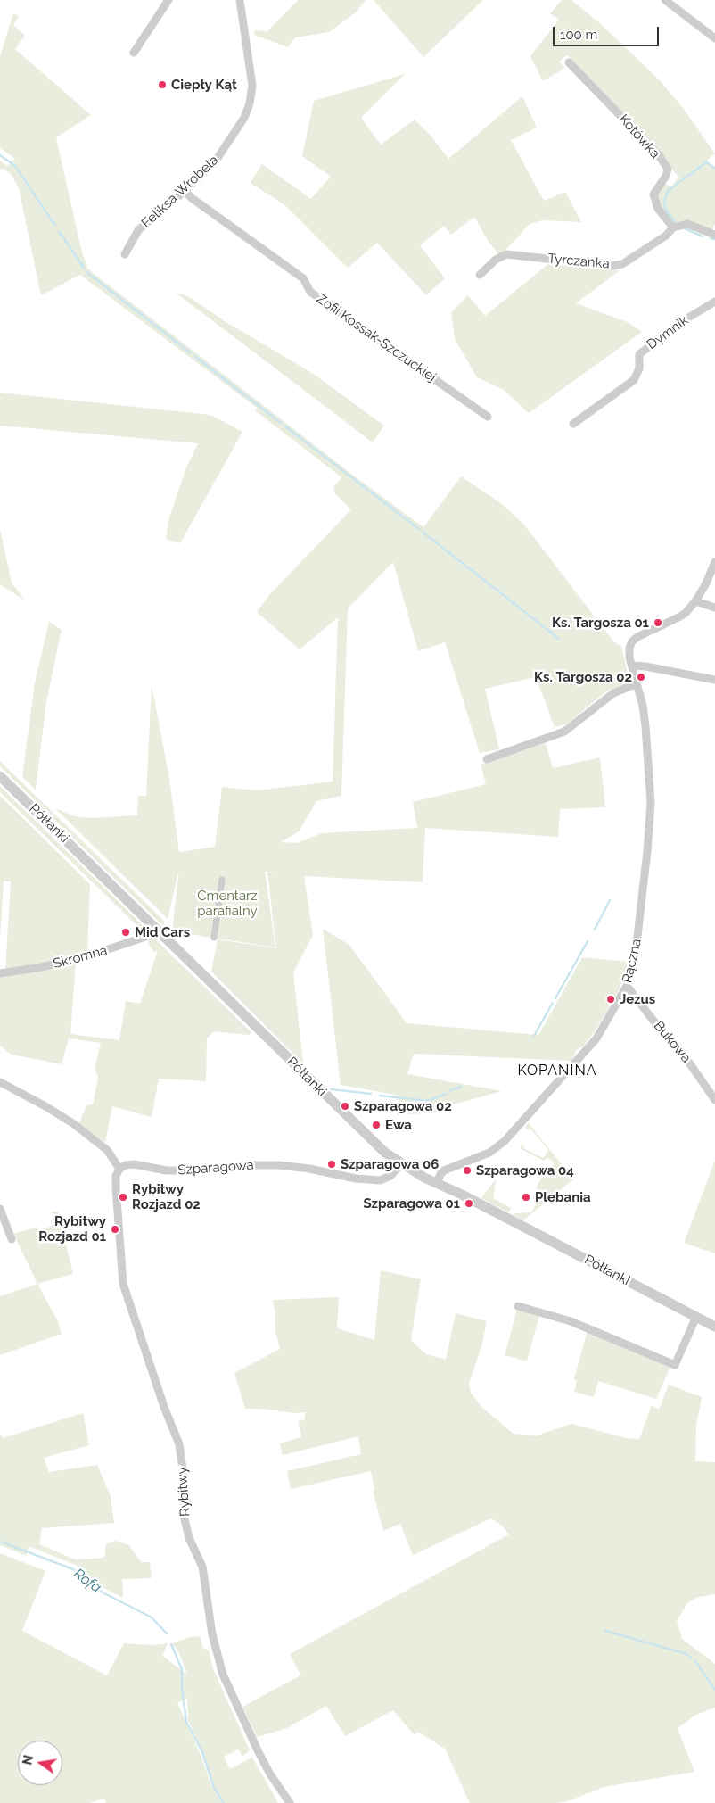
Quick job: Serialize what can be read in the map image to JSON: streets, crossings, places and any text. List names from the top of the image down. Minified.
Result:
{"streets":{"street":["Kotówka","Feliksa Wrobela","Tyrczanka","Dymnik","Zofii Kossak-Szczuckiej","Półłanki","Skromna","Rączna","Bukowa","Szparagowa","Rybitwy"]},"crossings":[["Kotówka","Tyrczanka"],["Feliksa Wrobela","Zofii Kossak-Szczuckiej"],["Półłanki","Skromna"],["Półłanki","Rączna"],["Półłanki","Szparagowa"],["Rączna","Bukowa"],["Szparagowa","Rybitwy"]],"districts":["KOPANINA"],"water":["Rofa"],"parks":["Cmentarz parafialny"],"places":["Ciepły Kąt","Ks. Targosza 01","Ks. Targosza 02","Mid Cars","Jezus","Szparagowa 02","Ewa","Szparagowa 06","Szparagowa 04","Rybitwy Rozjazd 02","Plebania","Szparagowa 01","Rybitwy Rozjazd 01"],"scale_bar":"100 m","north":"left"}
